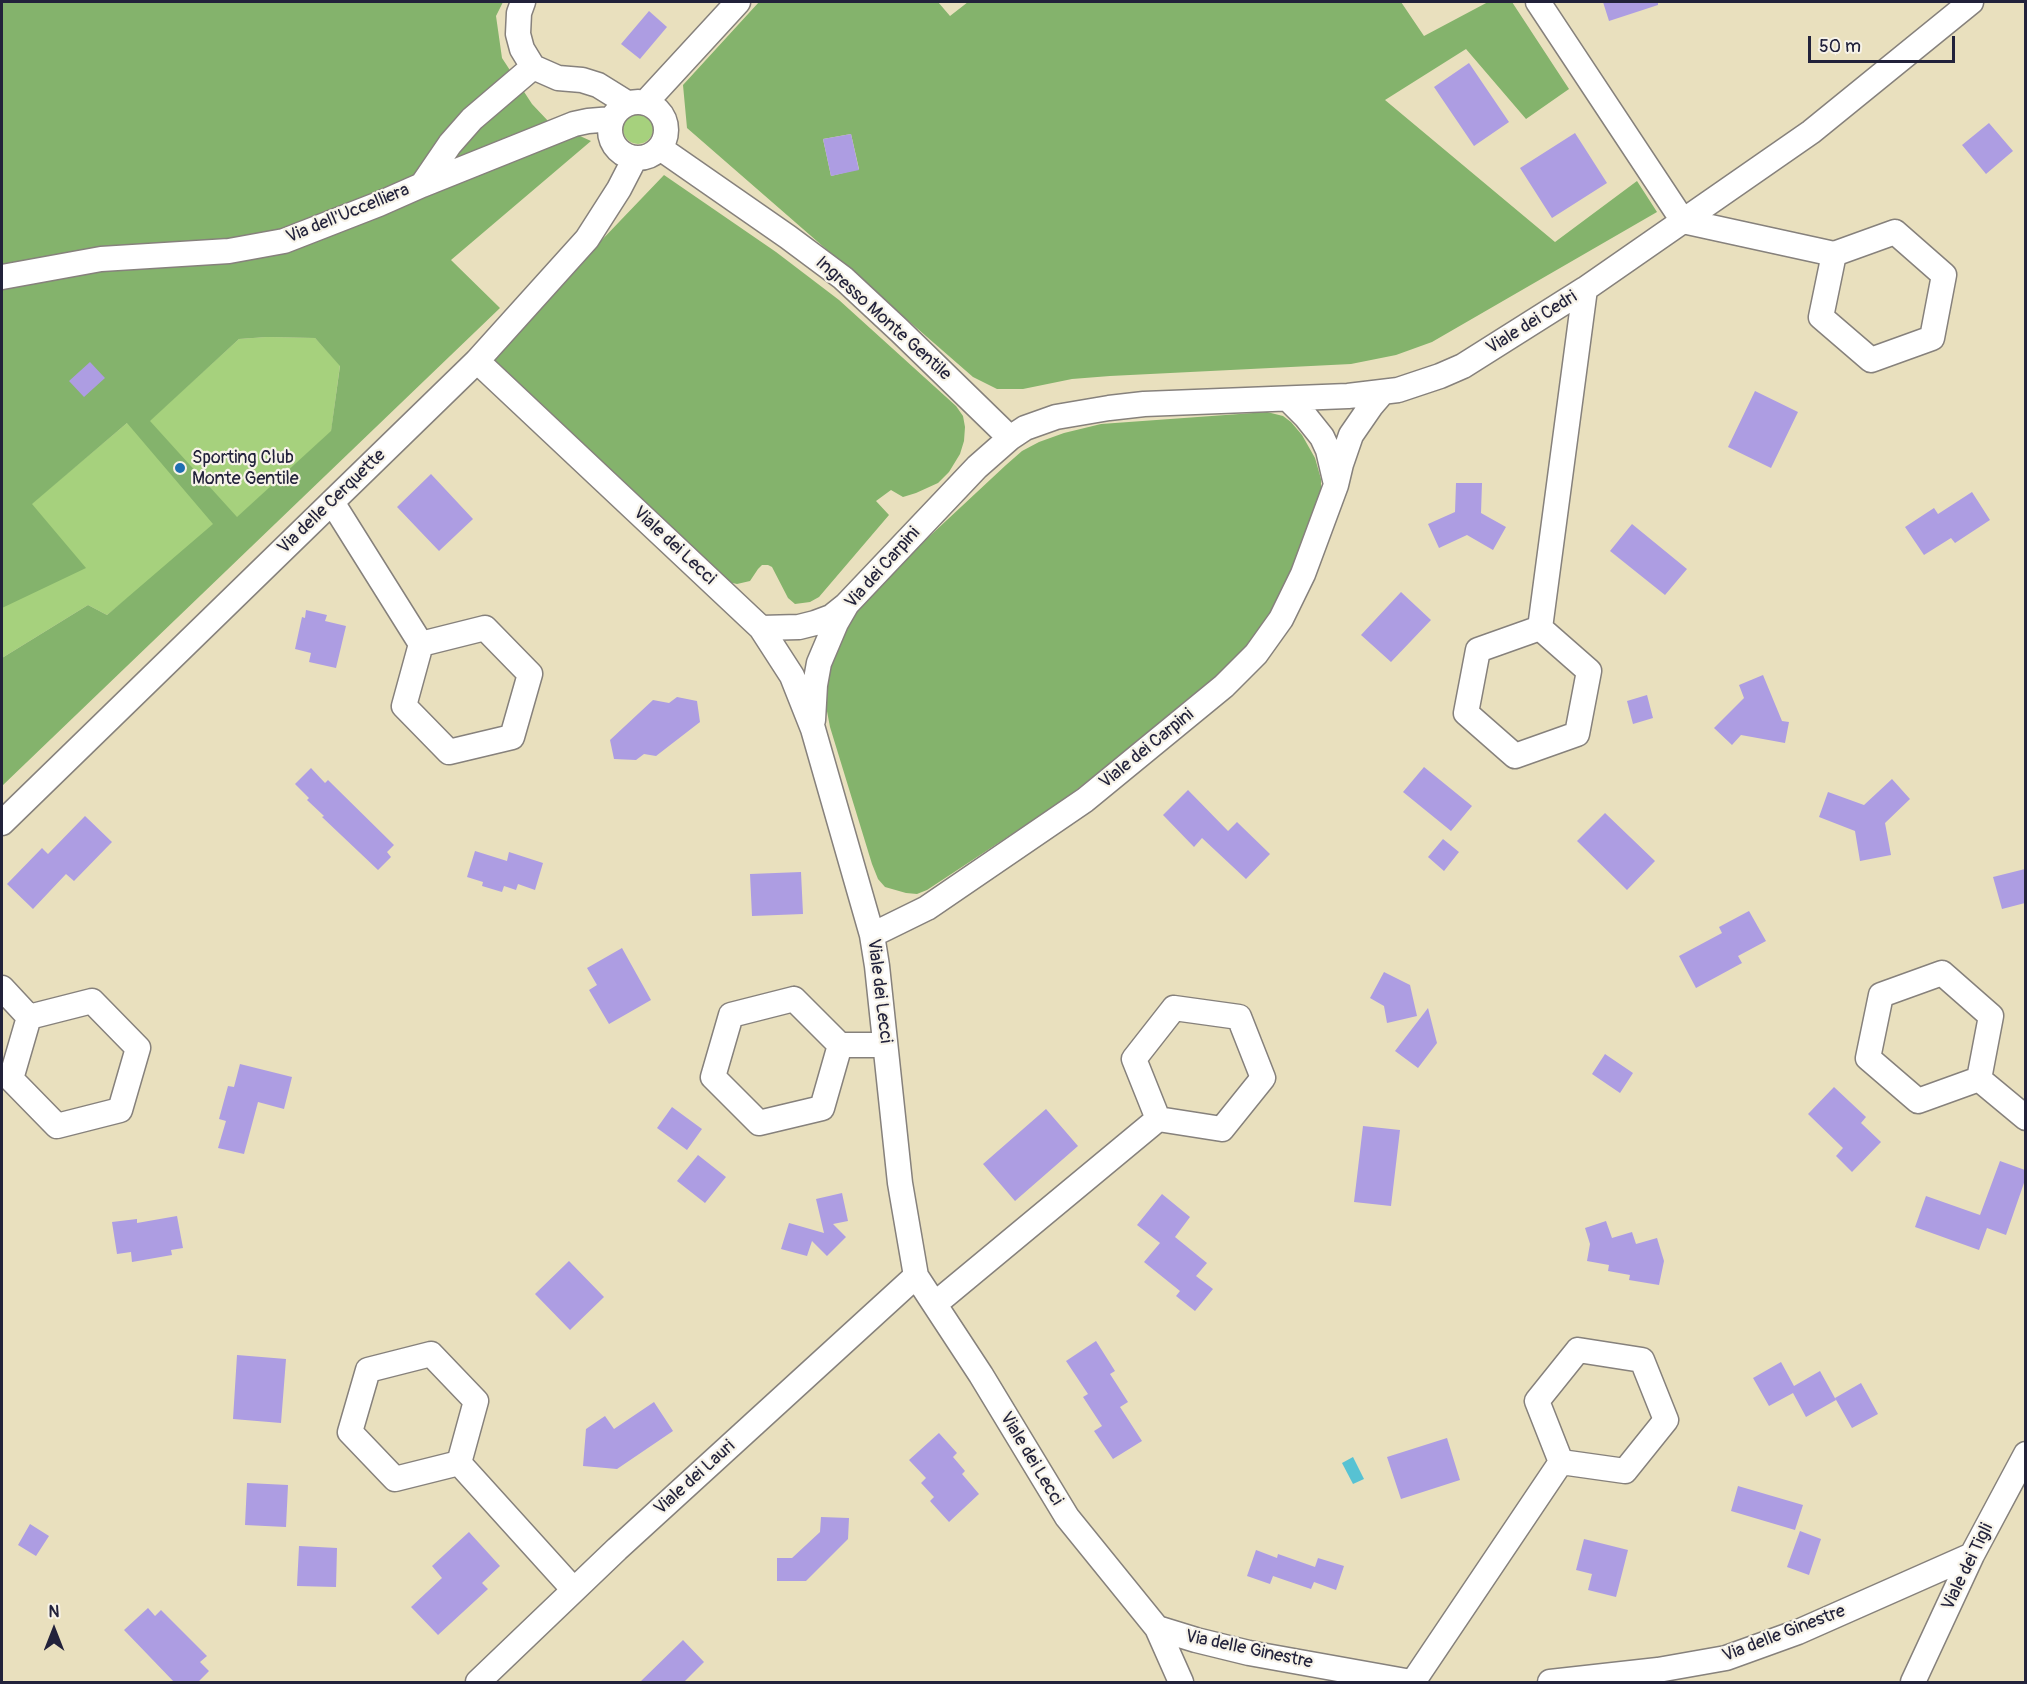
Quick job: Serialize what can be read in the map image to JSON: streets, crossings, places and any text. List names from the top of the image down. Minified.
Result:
{"streets":{"street":["Via dell'Uccelliera","Ingresso Monte Gentile","Viale dei Cedri","Via delle Cerquette","Viale dei Lecci","Via dei Carpini","Viale dei Carpini","Viale dei Lauri","Viale dei Tigli","Via delle Ginestre"]},"crossings":[["Via dell'Uccelliera","Ingresso Monte Gentile"],["Via dell'Uccelliera","Via delle Cerquette"],["Ingresso Monte Gentile","Viale dei Cedri"],["Ingresso Monte Gentile","Via delle Cerquette"],["Ingresso Monte Gentile","Via dei Carpini"],["Viale dei Cedri","Via dei Carpini"],["Viale dei Cedri","Viale dei Carpini"],["Via delle Cerquette","Viale dei Lecci"],["Viale dei Lecci","Via dei Carpini"],["Viale dei Lecci","Viale dei Carpini"],["Viale dei Lecci","Viale dei Lauri"],["Viale dei Lecci","Via delle Ginestre"],["Viale dei Tigli","Via delle Ginestre"]],"places":["Sporting Club Monte Gentile"],"scale_bar":"50 m","north":"top"}
